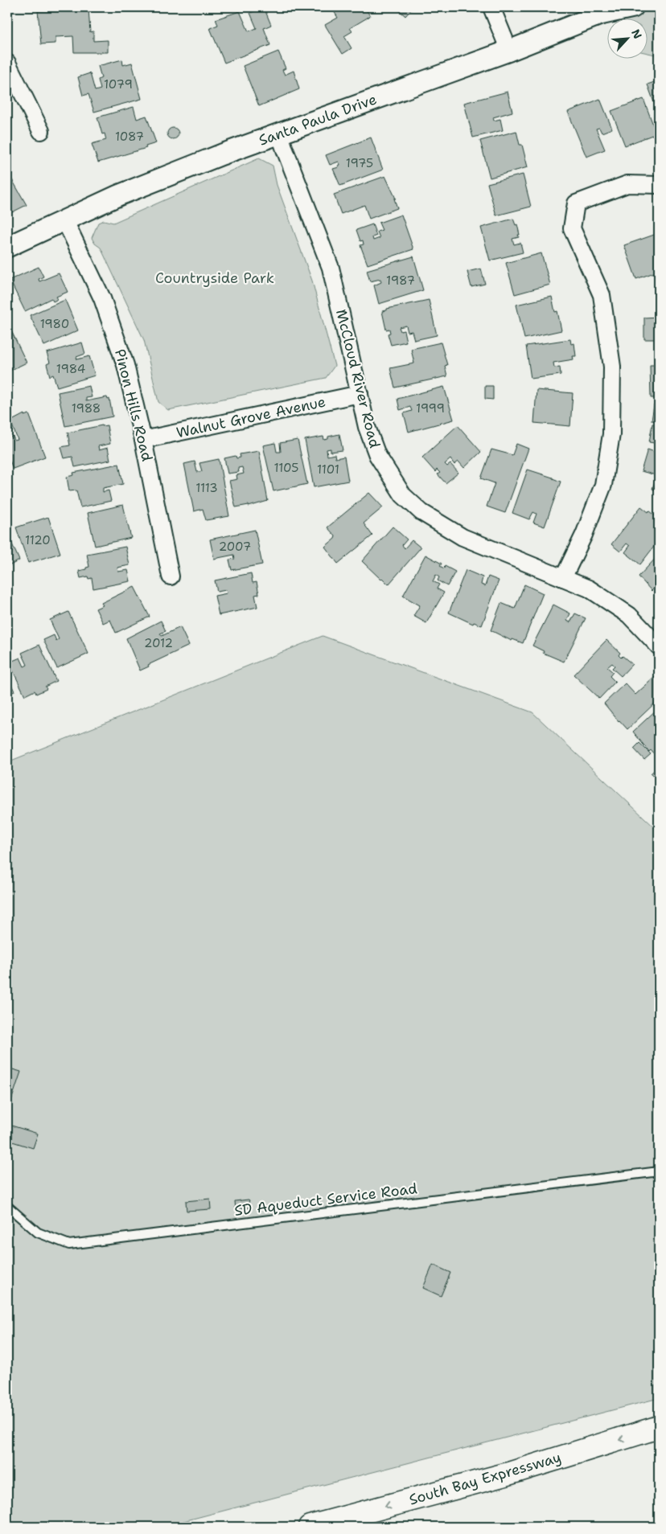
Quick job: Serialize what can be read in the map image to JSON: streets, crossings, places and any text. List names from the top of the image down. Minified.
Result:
{"streets":{"highway":["South Bay Expressway"],"street":["Santa Paula Drive","McCloud River Road","Pinon Hills Road","Walnut Grove Avenue"],"lane":["SD Aqueduct Service Road"]},"crossings":[["Santa Paula Drive","McCloud River Road"],["Santa Paula Drive","Pinon Hills Road"],["McCloud River Road","Walnut Grove Avenue"],["Pinon Hills Road","Walnut Grove Avenue"]],"one_way":["South Bay Expressway"],"parks":["Countryside Park"],"house_numbers":["1079","1087","1975","1987","1980","1984","1988","1999","1105","1101","1113","1120","2007","2012"],"north":"top right"}
